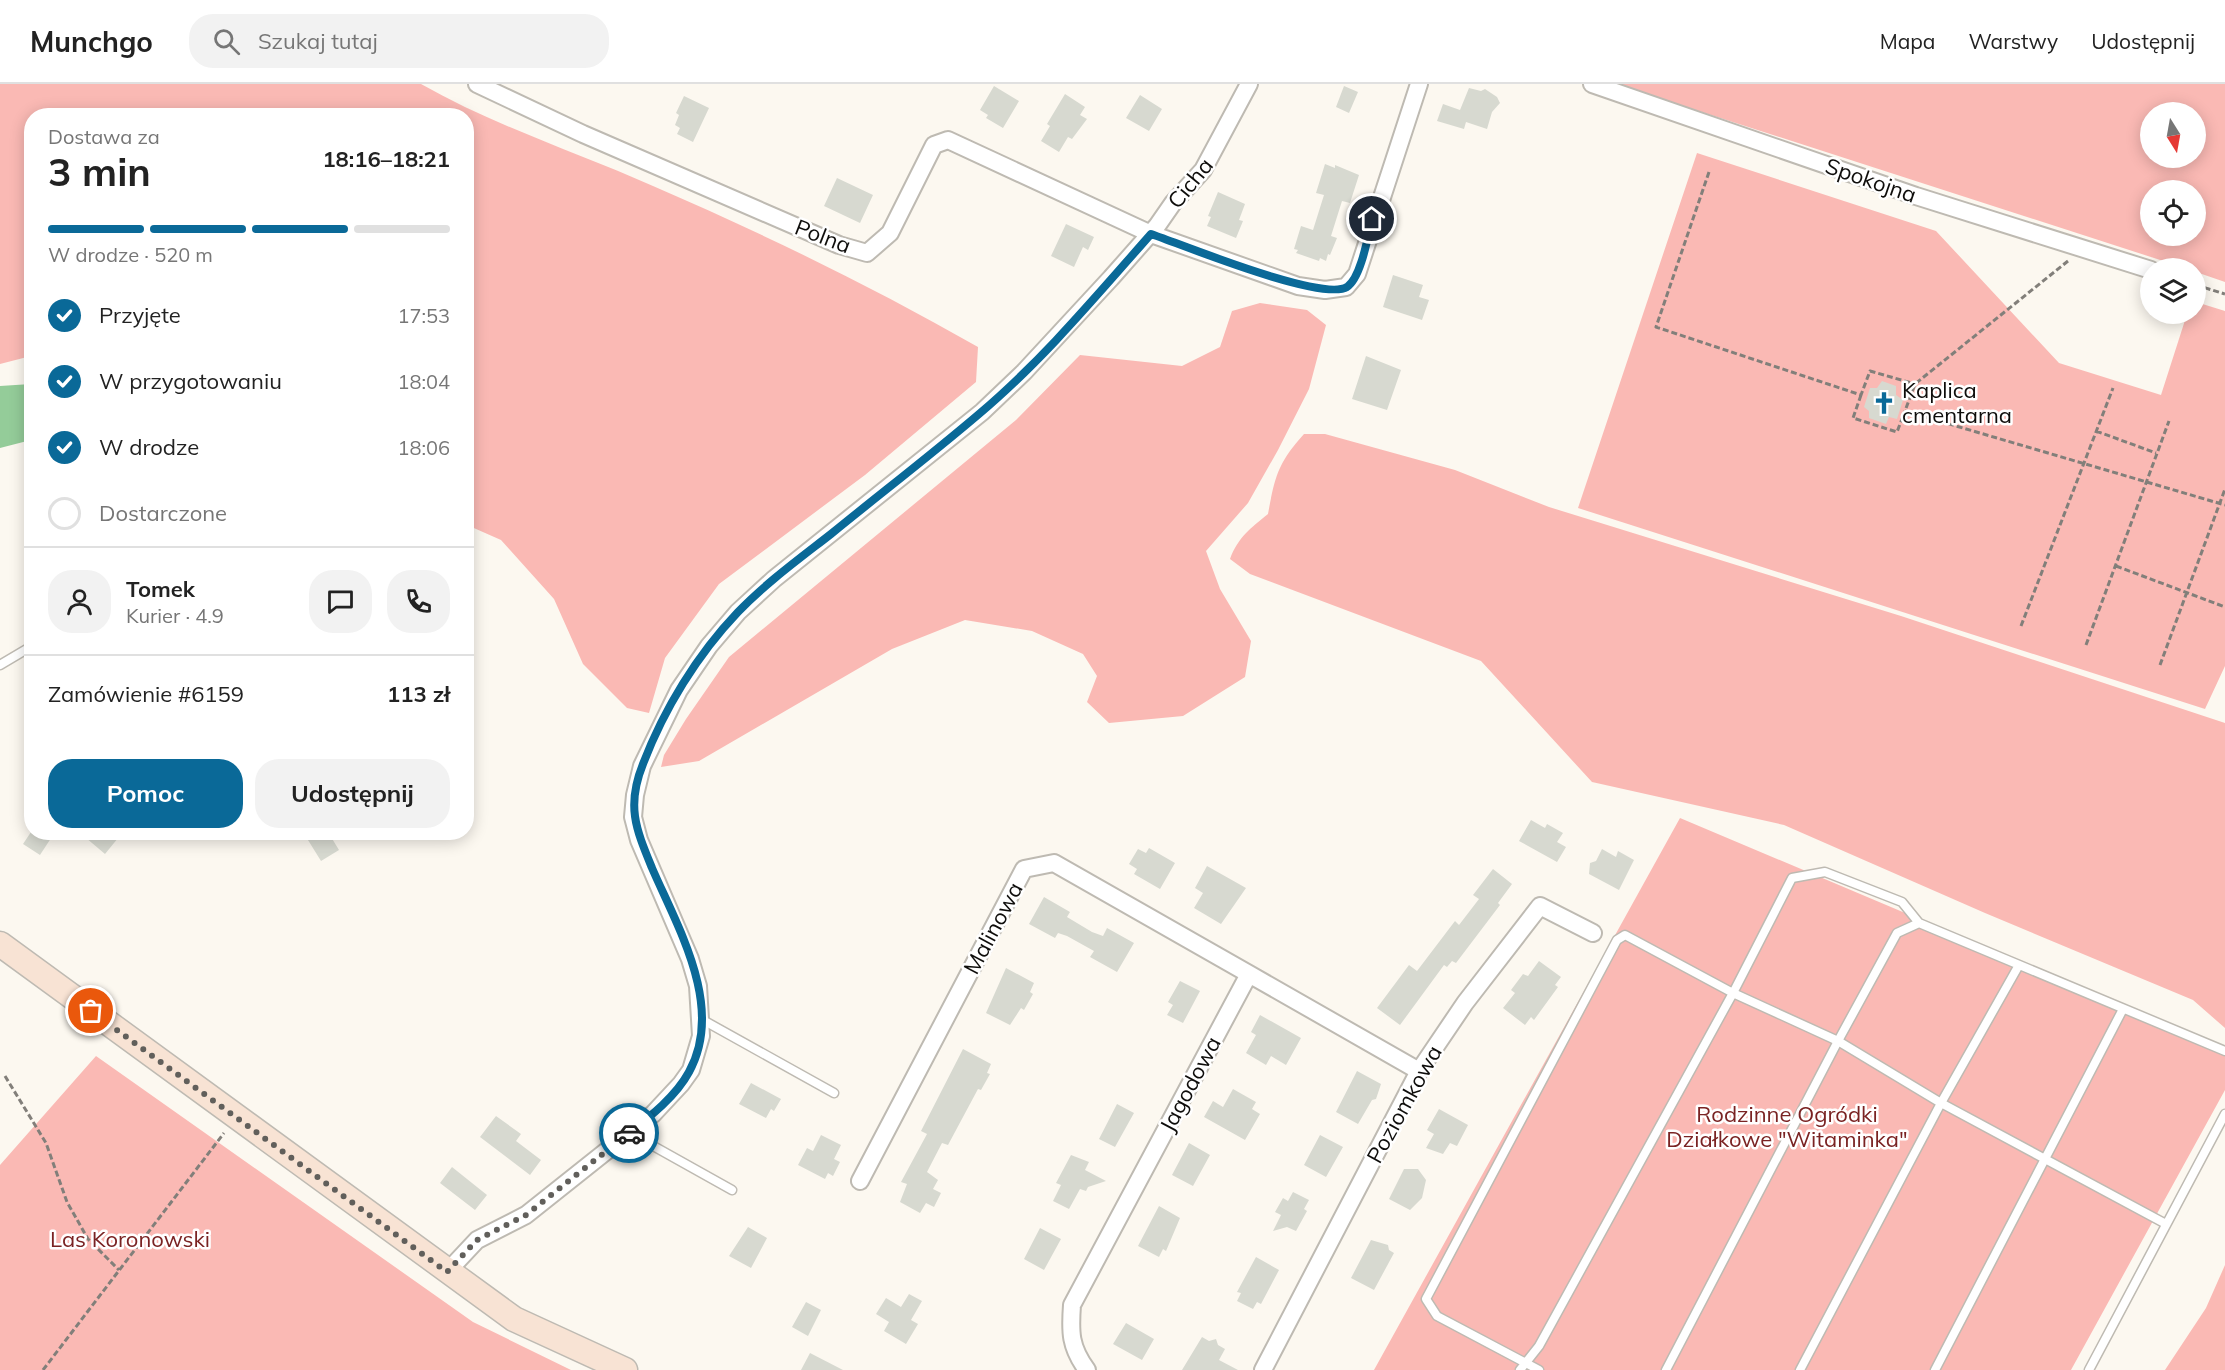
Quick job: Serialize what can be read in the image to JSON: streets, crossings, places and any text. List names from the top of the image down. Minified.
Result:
{"streets":{"street":["Spokojna","Cicha","Polna","Malinowa","Jagodowa","Poziomkowa"]},"crossings":[["Cicha","Polna"],["Malinowa","Jagodowa"]],"parks":["Rodzinne Ogródki Działkowe \"Witaminka\"","Las Koronowski"],"places":{"church":["Kaplica cmentarna"]},"north":"bottom","page":{"header":"Munchgo","search":"Szukaj tutaj","nav":["Mapa","Warstwy","Udostępnij"],"heading":["3 min","Dostawa za","18:16–18:21"],"panel":["Tomek","Kurier · 4.9","Zamówienie #6159","113 zł"],"bar":"W drodze · 520 m","list":[["Przyjęte","17:53"],["W przygotowaniu","18:04"],["W drodze","18:06"],"Dostarczone"],"buttons":["Pomoc","Udostępnij"]}}
